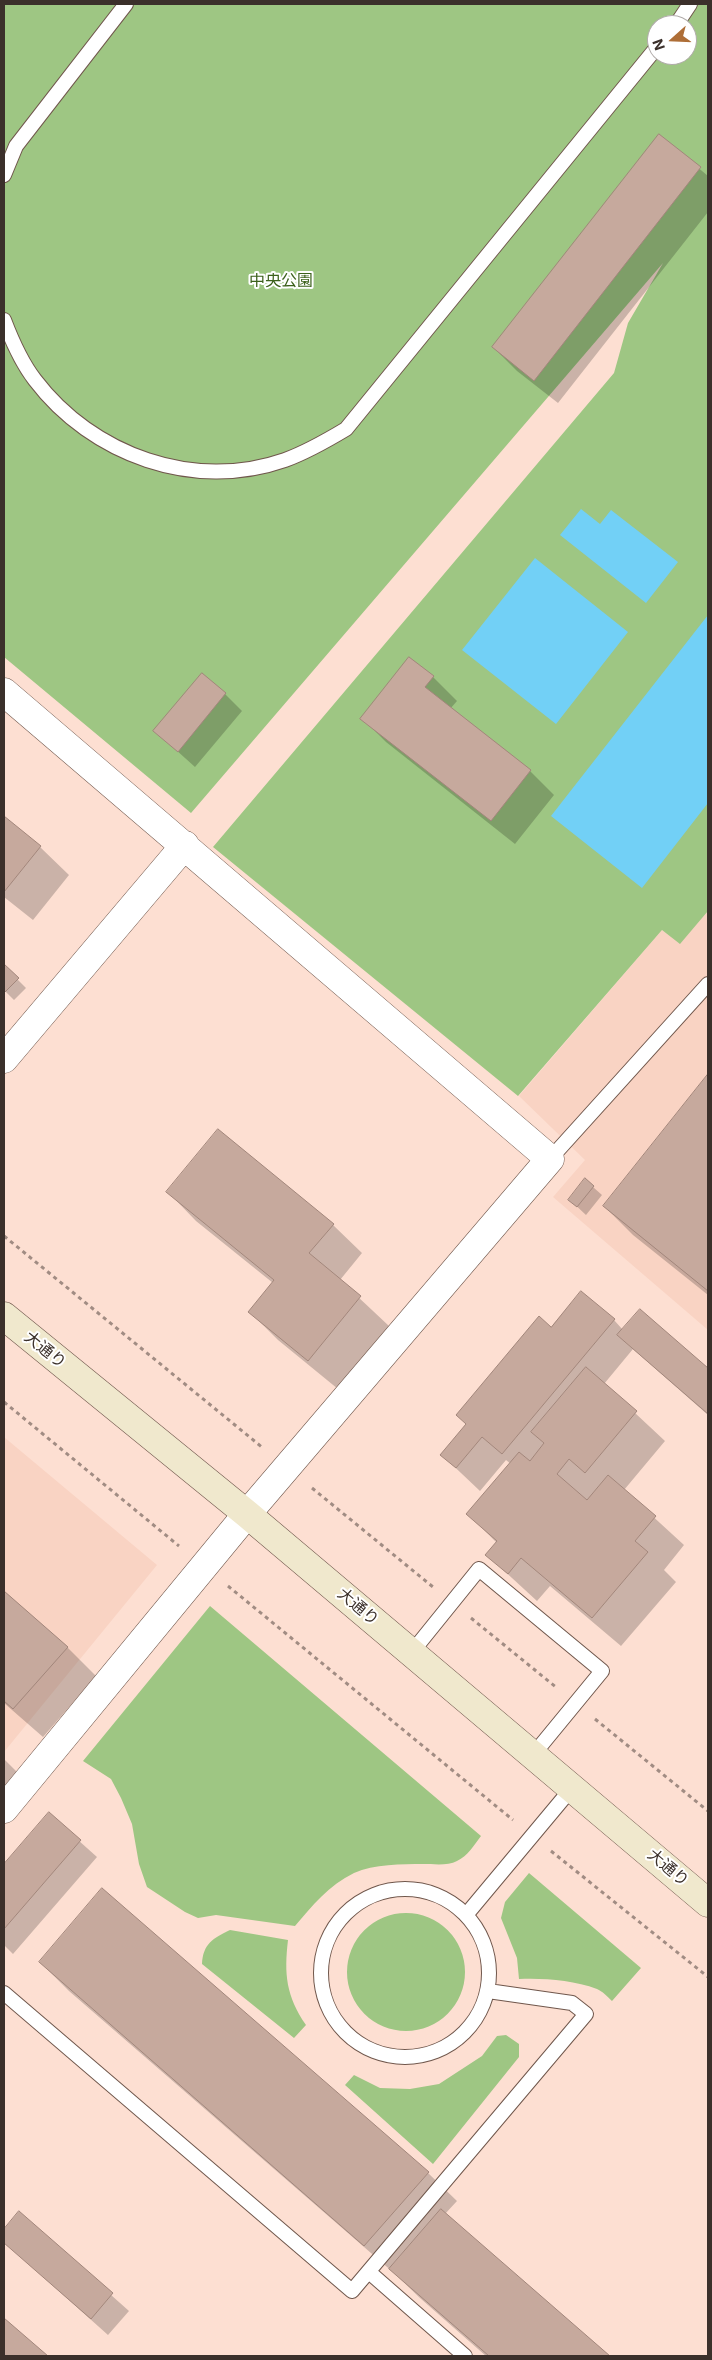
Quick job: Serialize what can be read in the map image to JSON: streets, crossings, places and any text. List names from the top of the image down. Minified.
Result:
{"streets":{"street":["大通り"]},"parks":["中央公園"],"north":"left"}
